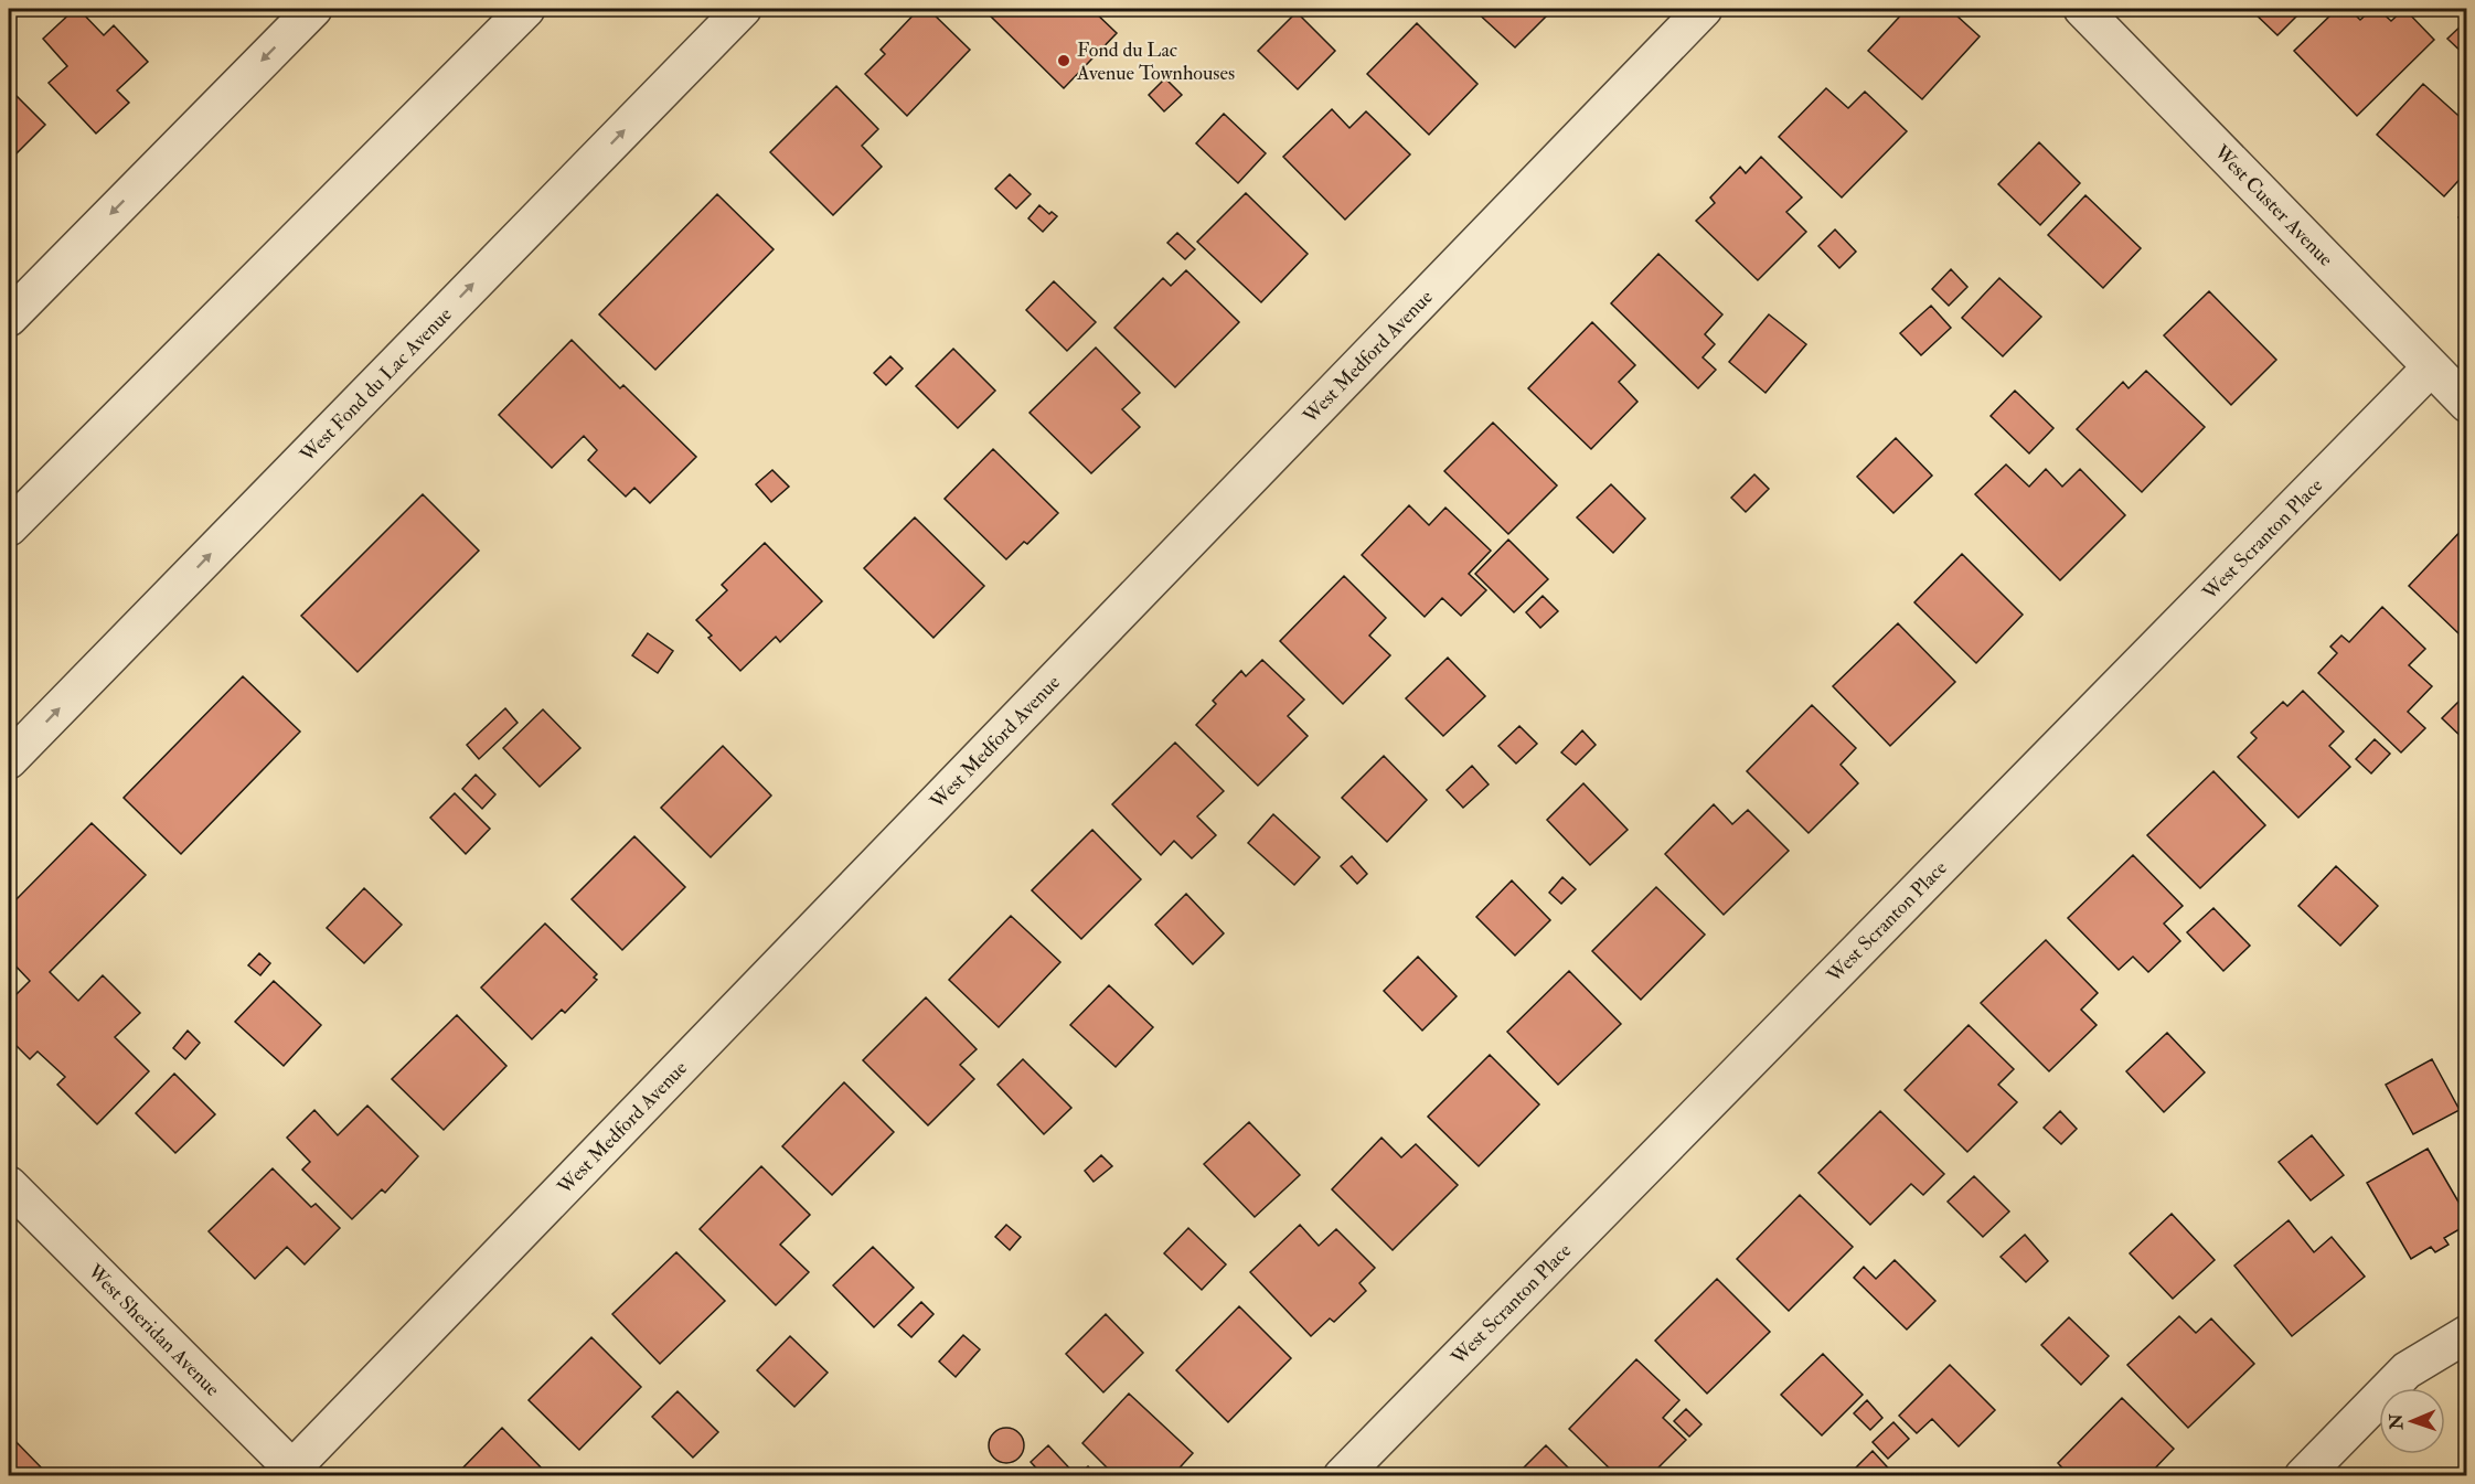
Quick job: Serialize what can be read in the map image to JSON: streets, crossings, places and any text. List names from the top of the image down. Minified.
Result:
{"streets":{"street":["West Custer Avenue","West Medford Avenue","West Fond du Lac Avenue","West Scranton Place","West Sheridan Avenue"]},"crossings":[["West Custer Avenue","West Scranton Place"],["West Medford Avenue","West Sheridan Avenue"]],"places":["Fond du Lac Avenue Townhouses"],"north":"left"}
